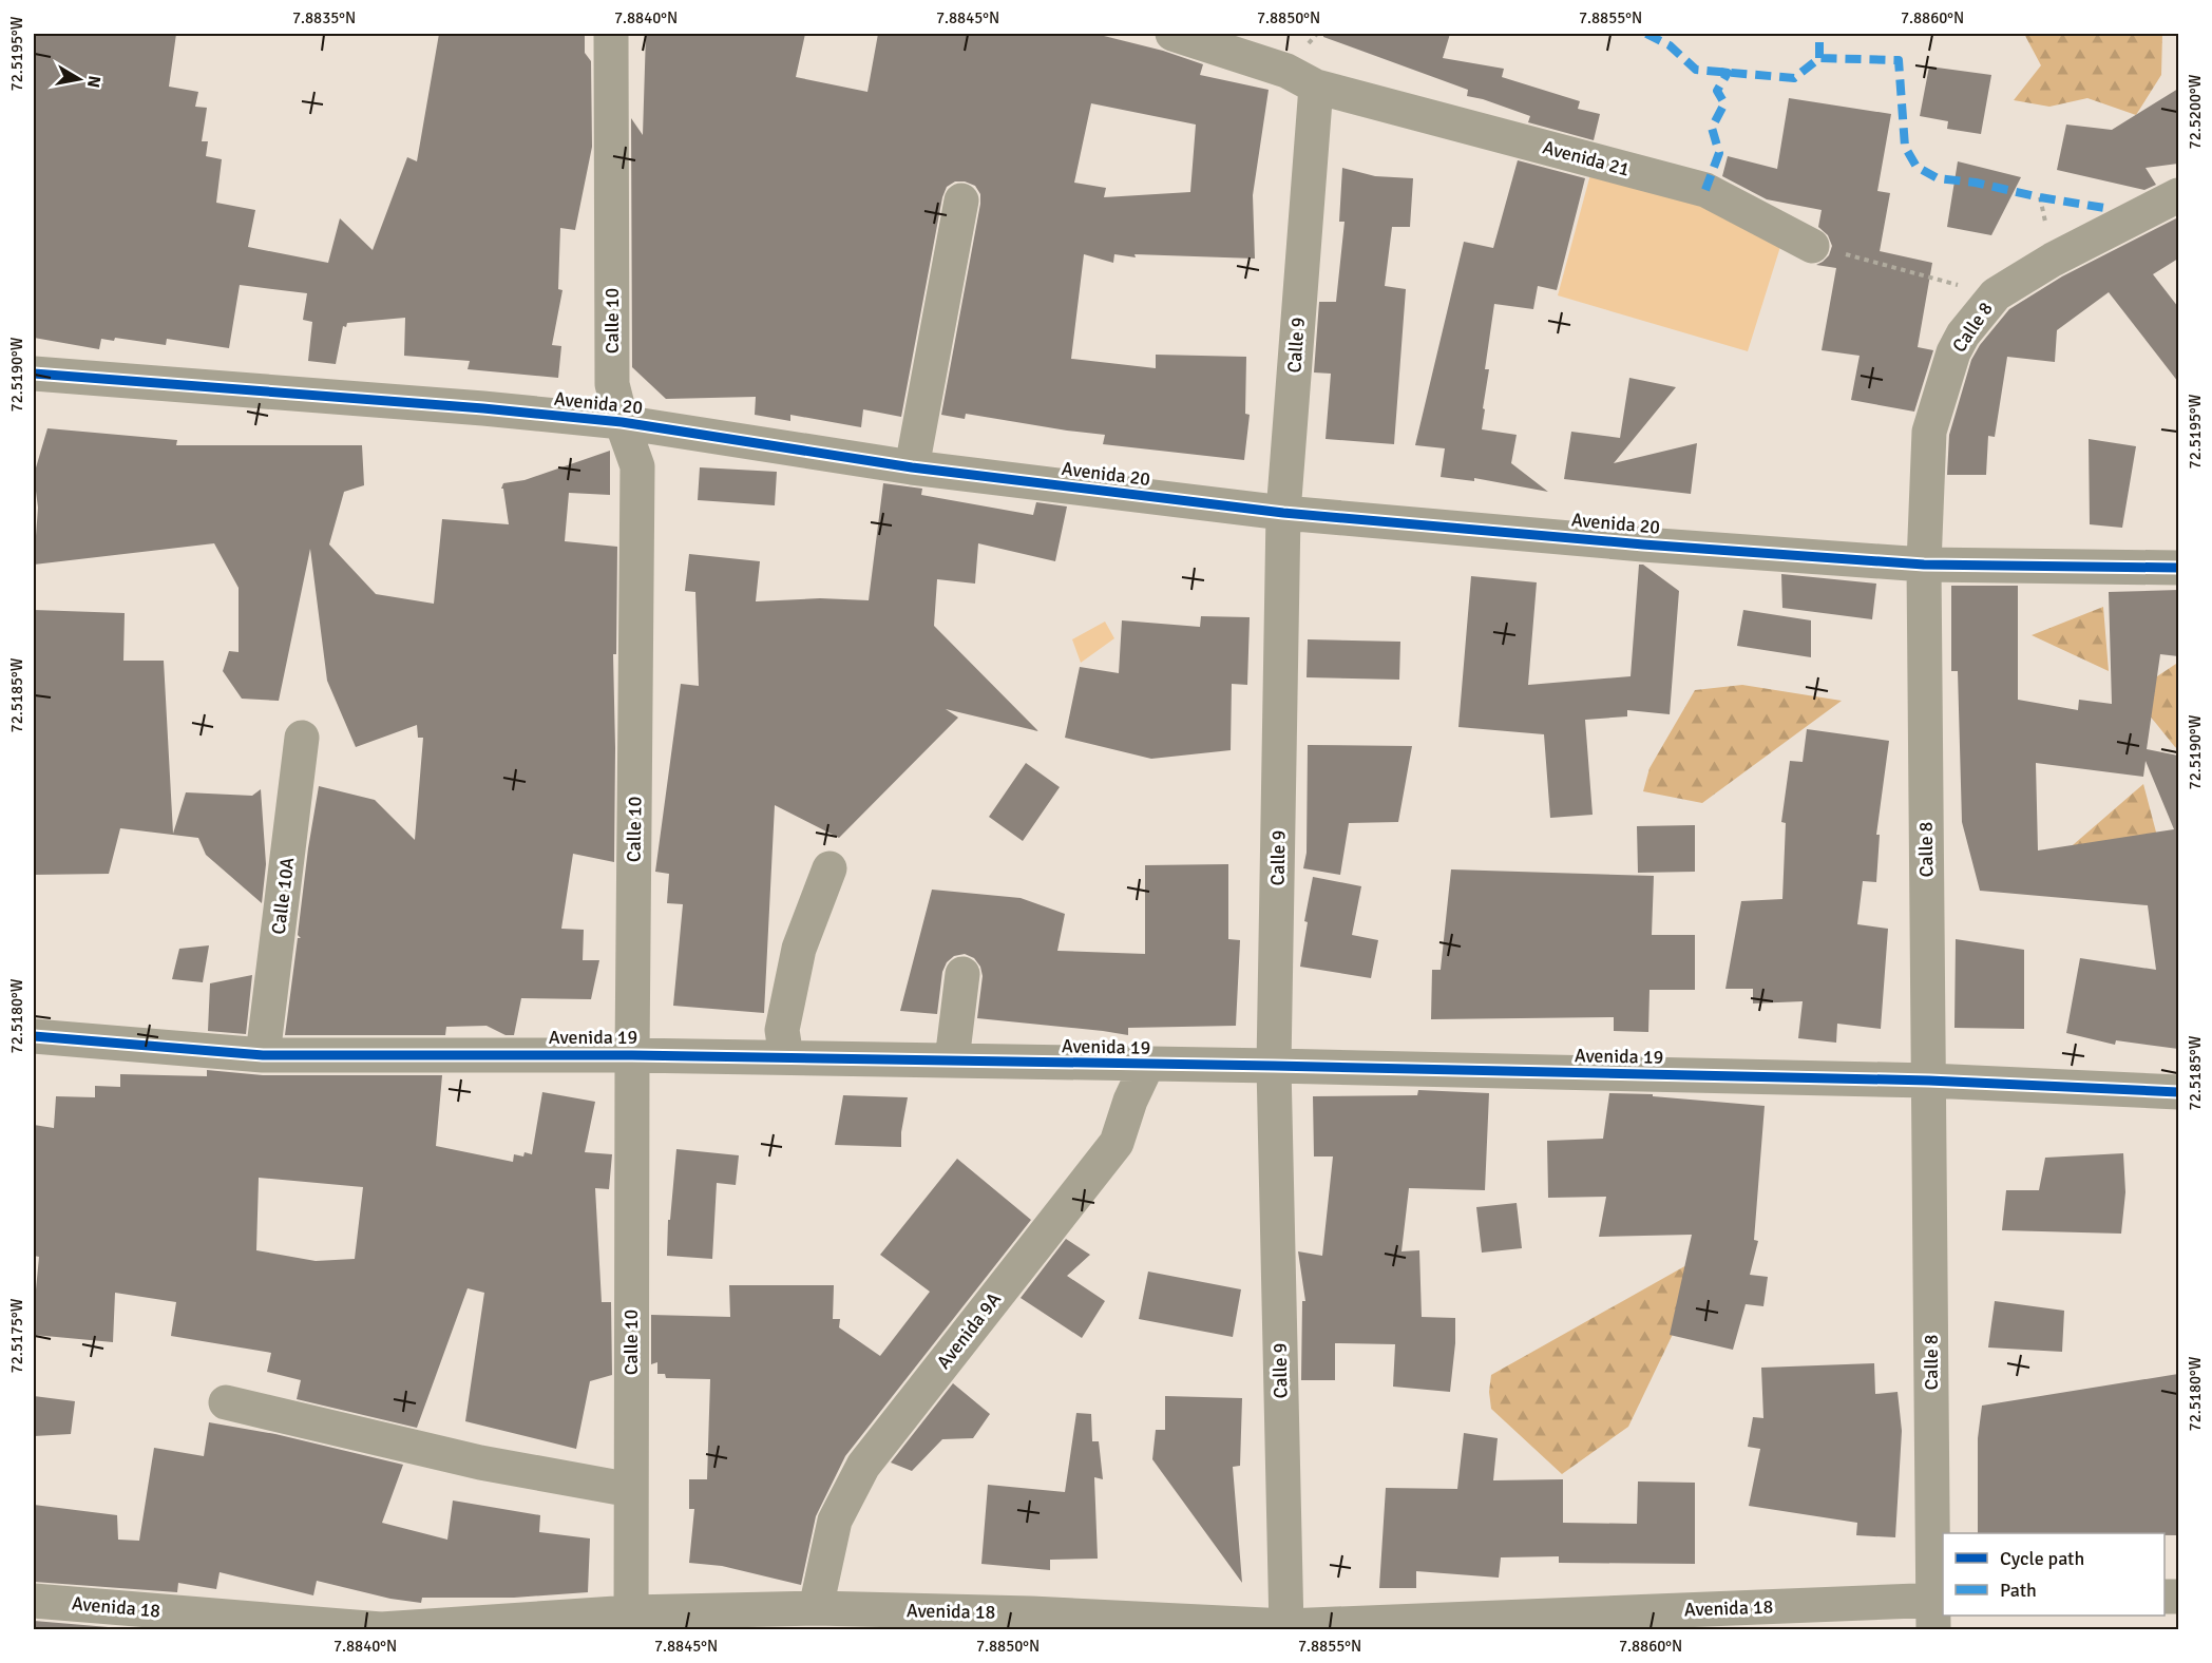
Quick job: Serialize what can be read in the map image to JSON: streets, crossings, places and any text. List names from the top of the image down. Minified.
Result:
{"streets":{"street":["Avenida 21","Calle 10","Calle 8","Calle 9","Avenida 20","Calle 10A","Avenida 19","Avenida 9A","Avenida 18"]},"crossings":[["Avenida 21","Calle 9"],["Calle 10","Avenida 20"],["Calle 10","Avenida 19"],["Calle 10","Avenida 18"],["Calle 8","Avenida 20"],["Calle 8","Avenida 19"],["Calle 8","Avenida 18"],["Calle 9","Avenida 20"],["Calle 9","Avenida 19"],["Calle 9","Avenida 18"],["Calle 10A","Avenida 19"],["Avenida 19","Avenida 9A"],["Avenida 9A","Avenida 18"]],"legend":["Cycle path","Path"],"north":"right","coordinates":["7.8835°N","7.8840°N","7.8845°N","7.8850°N","7.8855°N","7.8860°N","72.5195°W","72.5200°W","72.5190°W","72.5185°W","72.5180°W","72.5175°W"]}
